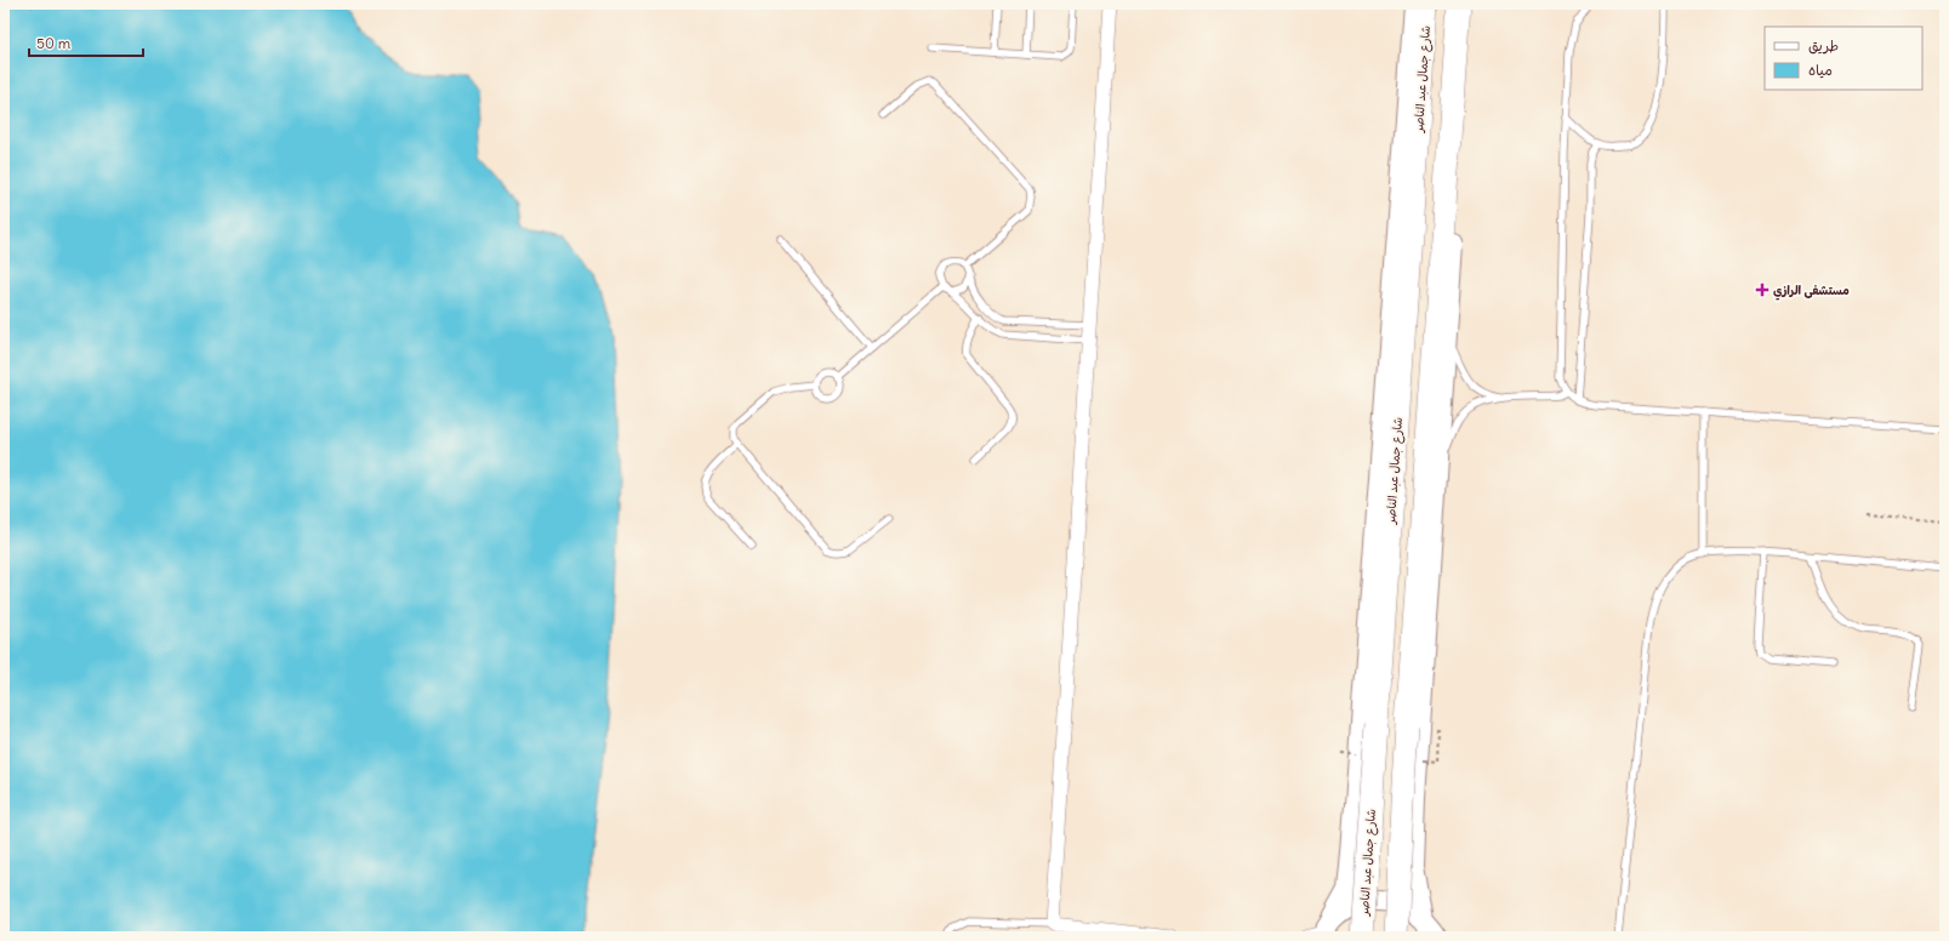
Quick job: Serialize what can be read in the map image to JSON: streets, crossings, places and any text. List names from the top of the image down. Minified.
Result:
{"streets":{"highway":["شارع جمال عبد الناصر"]},"places":{"health":["مستشفى الرازي"]},"legend":["طريق","مياه"],"scale_bar":"50 m"}
